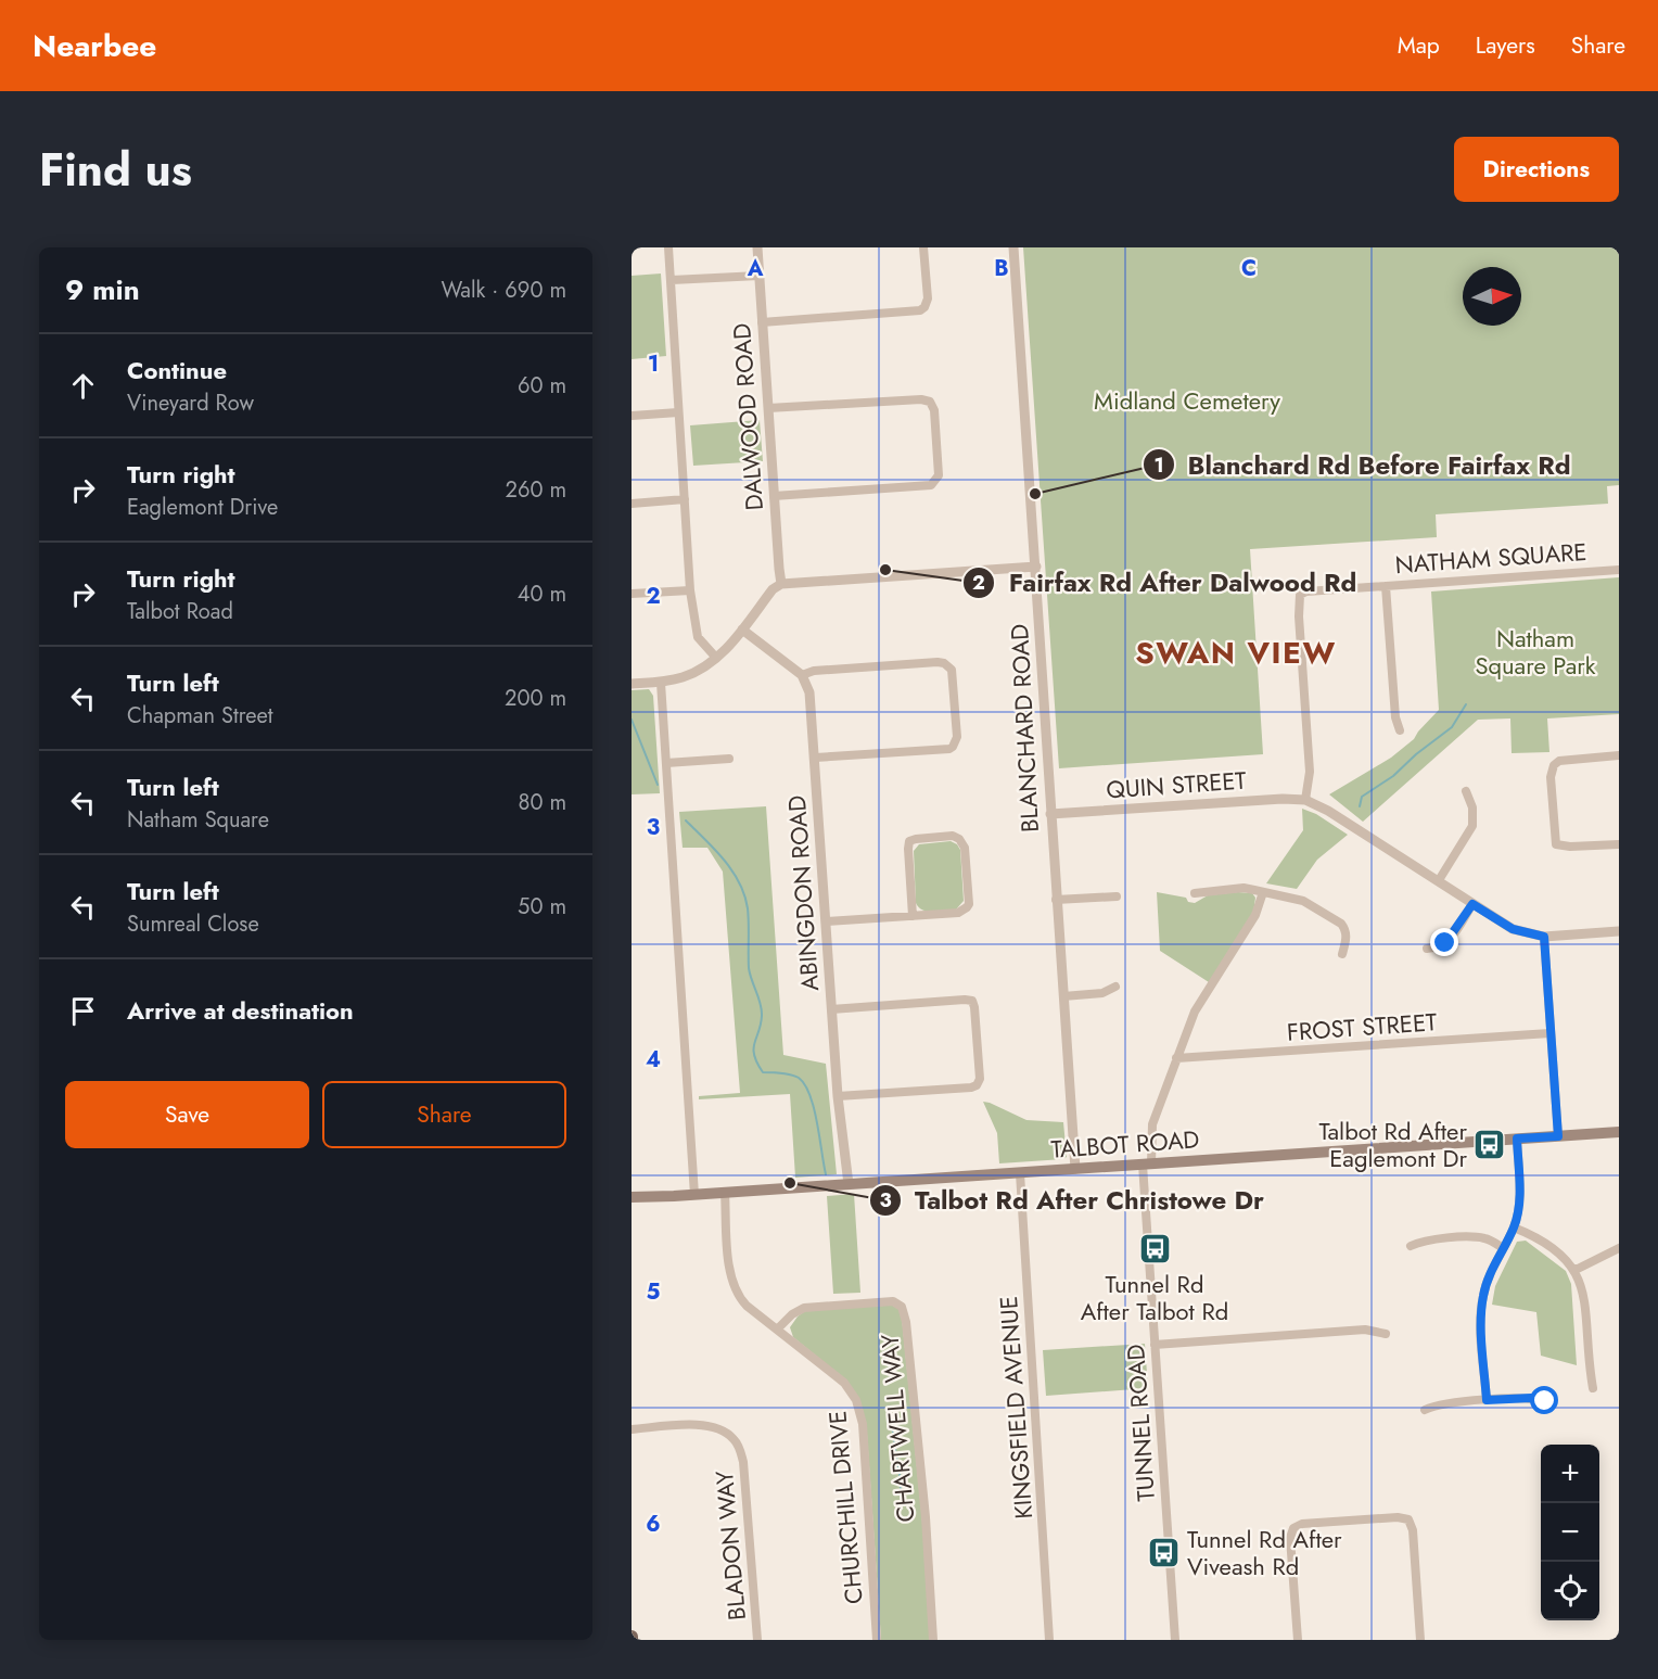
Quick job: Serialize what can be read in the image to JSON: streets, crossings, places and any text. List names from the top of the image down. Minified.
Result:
{"streets":{"main road":["TALBOT ROAD"],"street":["DALWOOD ROAD","NATHAM SQUARE","BLANCHARD ROAD","QUIN STREET","ABINGDON ROAD","FROST STREET","KINGSFIELD AVENUE","TUNNEL ROAD","CHARTWELL WAY","CHURCHILL DRIVE","BLADON WAY"]},"crossings":[["NATHAM SQUARE","QUIN STREET"],["BLANCHARD ROAD","QUIN STREET"],["BLANCHARD ROAD","TALBOT ROAD"],["ABINGDON ROAD","TALBOT ROAD"],["FROST STREET","TUNNEL ROAD"],["TALBOT ROAD","KINGSFIELD AVENUE"],["TALBOT ROAD","TUNNEL ROAD"],["TALBOT ROAD","CHURCHILL DRIVE"],["CHARTWELL WAY","CHURCHILL DRIVE"]],"districts":["SWAN VIEW"],"parks":["Midland Cemetery","Natham Square Park"],"places":{"other":["Blanchard Rd Before Fairfax Rd","Fairfax Rd After Dalwood Rd","Talbot Rd After Christowe Dr"],"bus stop":["Talbot Rd After Eaglemont Dr","Tunnel Rd After Talbot Rd","Tunnel Rd After Viveash Rd"]},"north":"right","page":{"header":"Nearbee","nav":["Map","Layers","Share"],"title":"Find us","buttons":["Directions",["Save","Share"]],"heading":["9 min","Walk · 690 m"],"list":[["Continue","Vineyard Row","60 m"],["Turn right","Eaglemont Drive","260 m"],["Turn right","Talbot Road","40 m"],["Turn left","Chapman Street","200 m"],["Turn left","Natham Square","80 m"],["Turn left","Sumreal Close","50 m"],"Arrive at destination"],"map_buttons":["+","−"]},"grid":{"columns":["A","B","C"],"rows":["1","2","3","4","5","6"]}}
